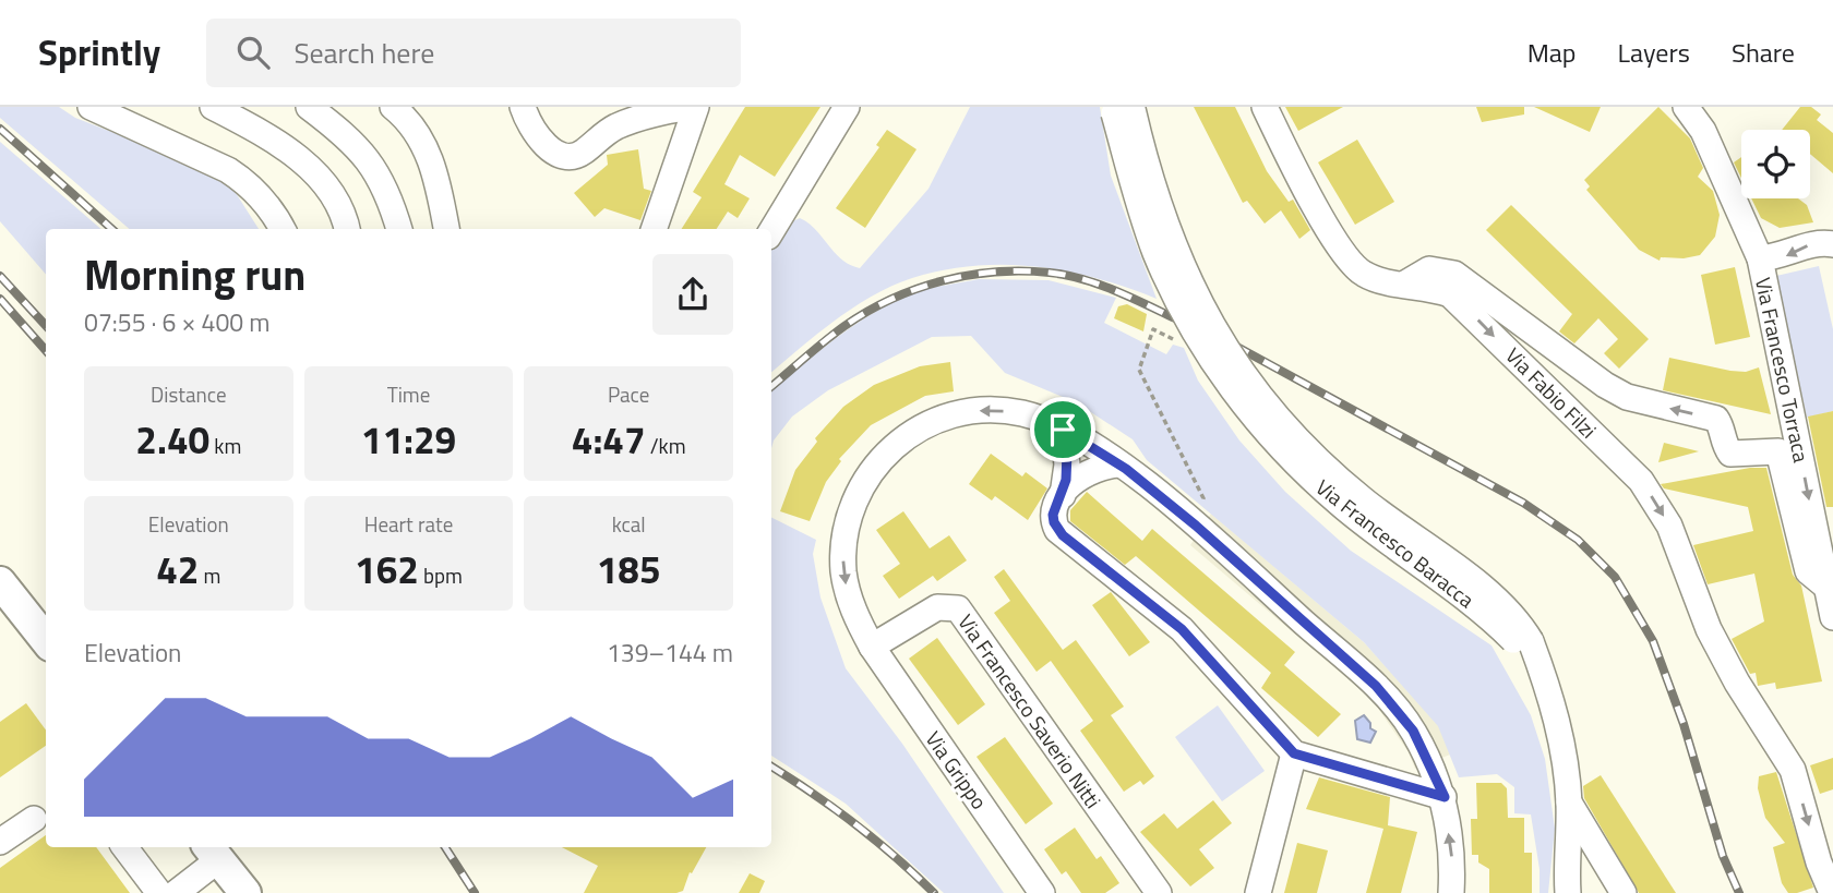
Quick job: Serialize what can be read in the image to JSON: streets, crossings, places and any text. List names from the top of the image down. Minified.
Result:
{"streets":{"street":["Via Francesco Torraca","Via Fabio Filzi","Via Francesco Baracca","Via Francesco Saverio Nitti","Via Grippo"]},"crossings":[["Via Francesco Saverio Nitti","Via Grippo"]],"one_way":["Via Francesco Torraca","Via Fabio Filzi"],"page":{"header":"Sprintly","search":"Search here","nav":["Map","Layers","Share"],"heading":["Morning run","07:55 · 6 × 400 m"],"stats":[["Distance","2.40 km"],["Time","11:29"],["Pace","4:47 /km"],["Elevation","42 m"],["Heart rate","162 bpm"],["kcal","185"]],"chart":["Elevation","139–144 m"]}}
